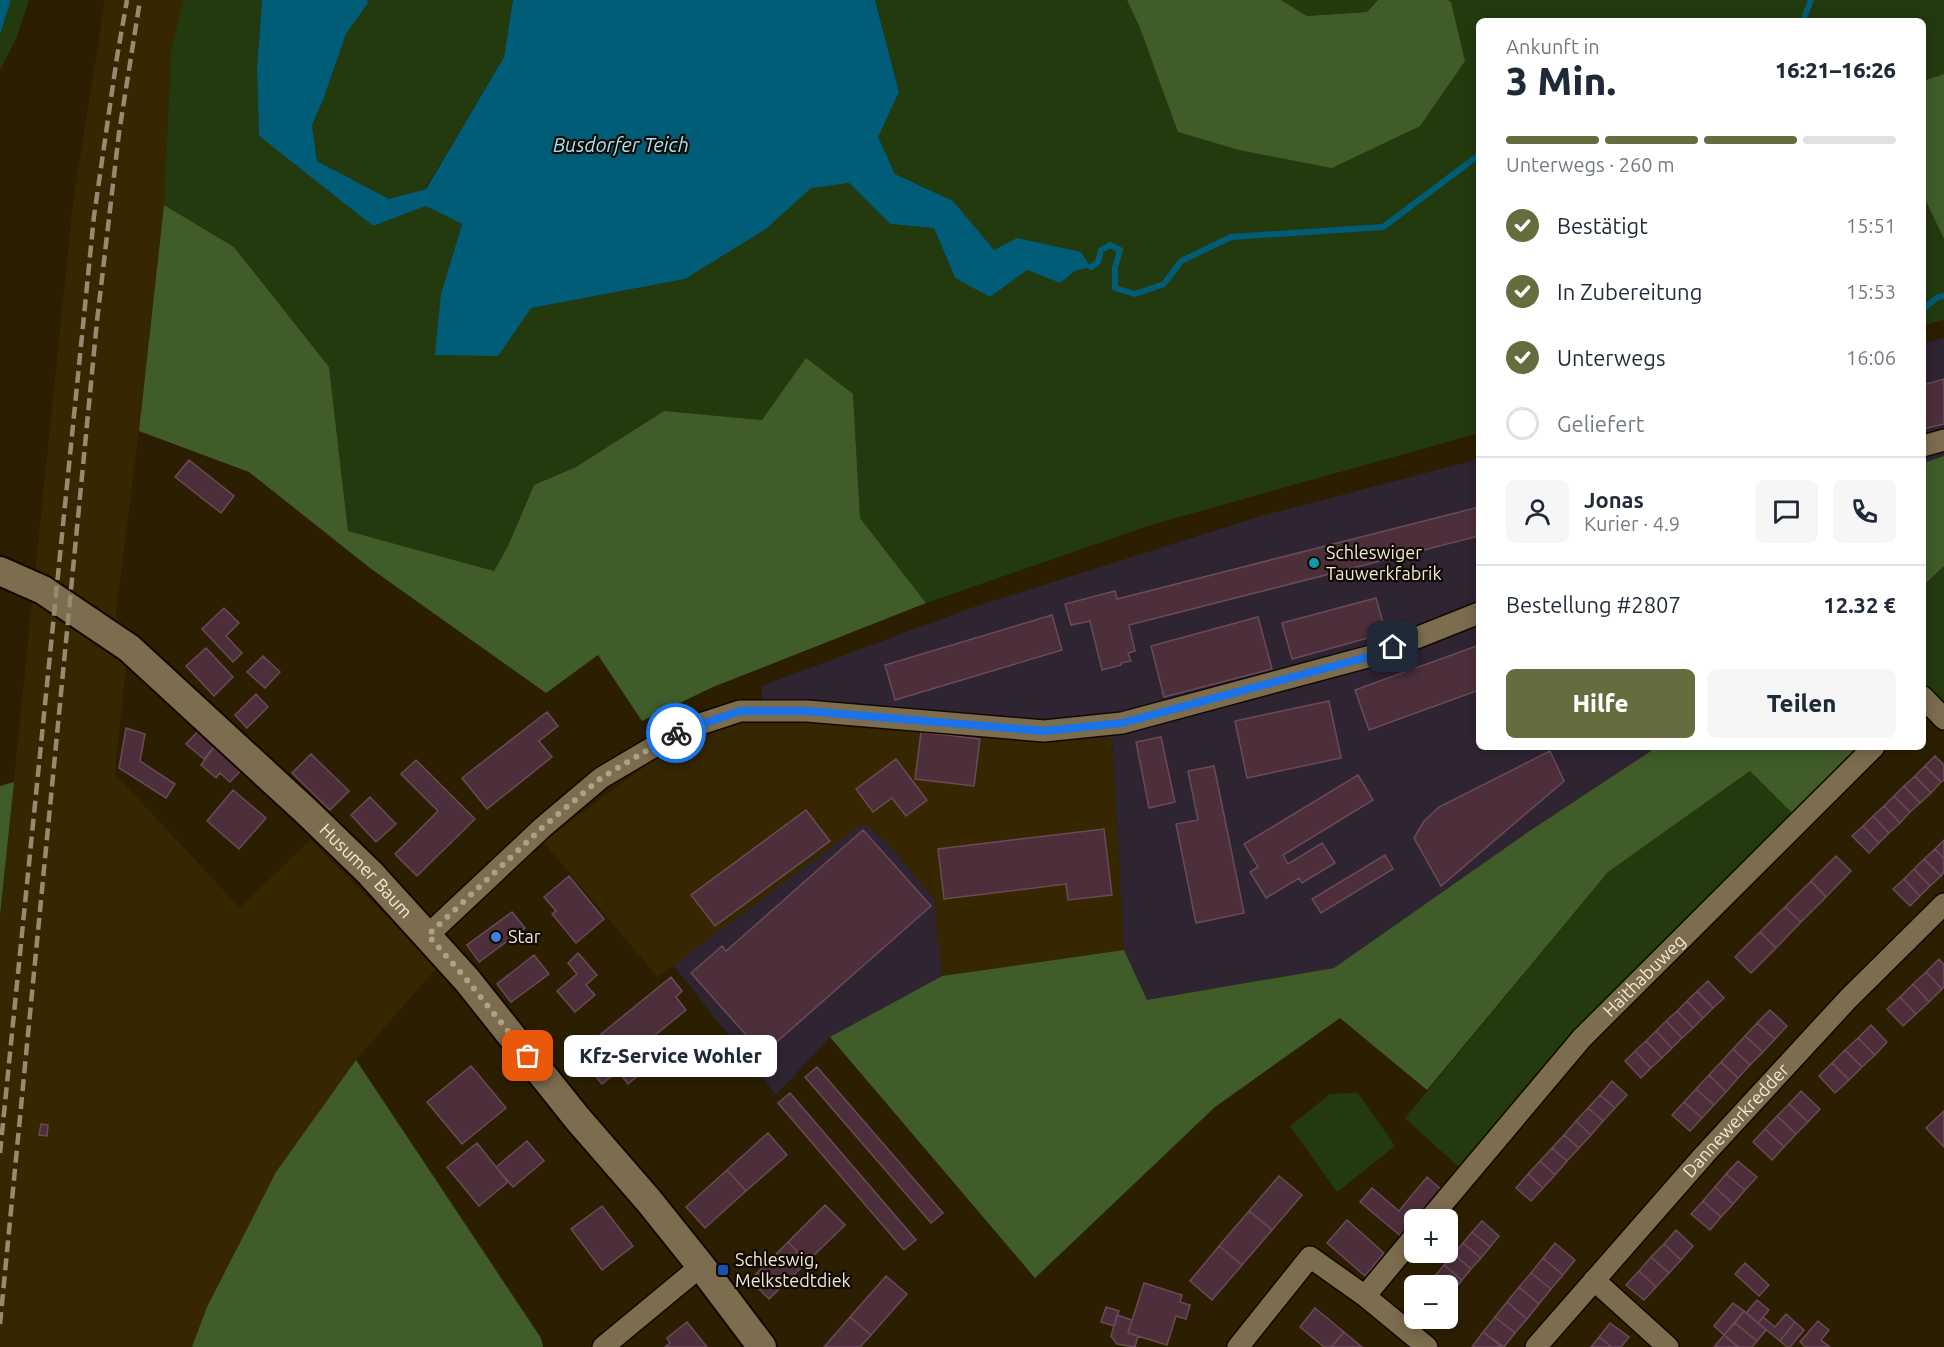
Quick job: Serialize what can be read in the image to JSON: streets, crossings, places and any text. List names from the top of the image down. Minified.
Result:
{"streets":{"street":["Husumer Baum","Haithabuweg","Dannewerkredder"]},"water":["Busdorfer Teich"],"places":{"other":["Schleswiger Tauwerkfabrik","Star","Kfz-Service Wohler"],"transit":["Schleswig, Melkstedtdiek"]},"page":{"heading":["3 Min.","Ankunft in","16:21–16:26"],"panel":["Jonas","Kurier · 4.9","Bestellung #2807","12.32 €"],"bar":"Unterwegs · 260 m","list":[["Bestätigt","15:51"],["In Zubereitung","15:53"],["Unterwegs","16:06"],"Geliefert"],"buttons":["Hilfe","Teilen"],"bubble":"Kfz-Service Wohler","map_buttons":["+","−"]}}
